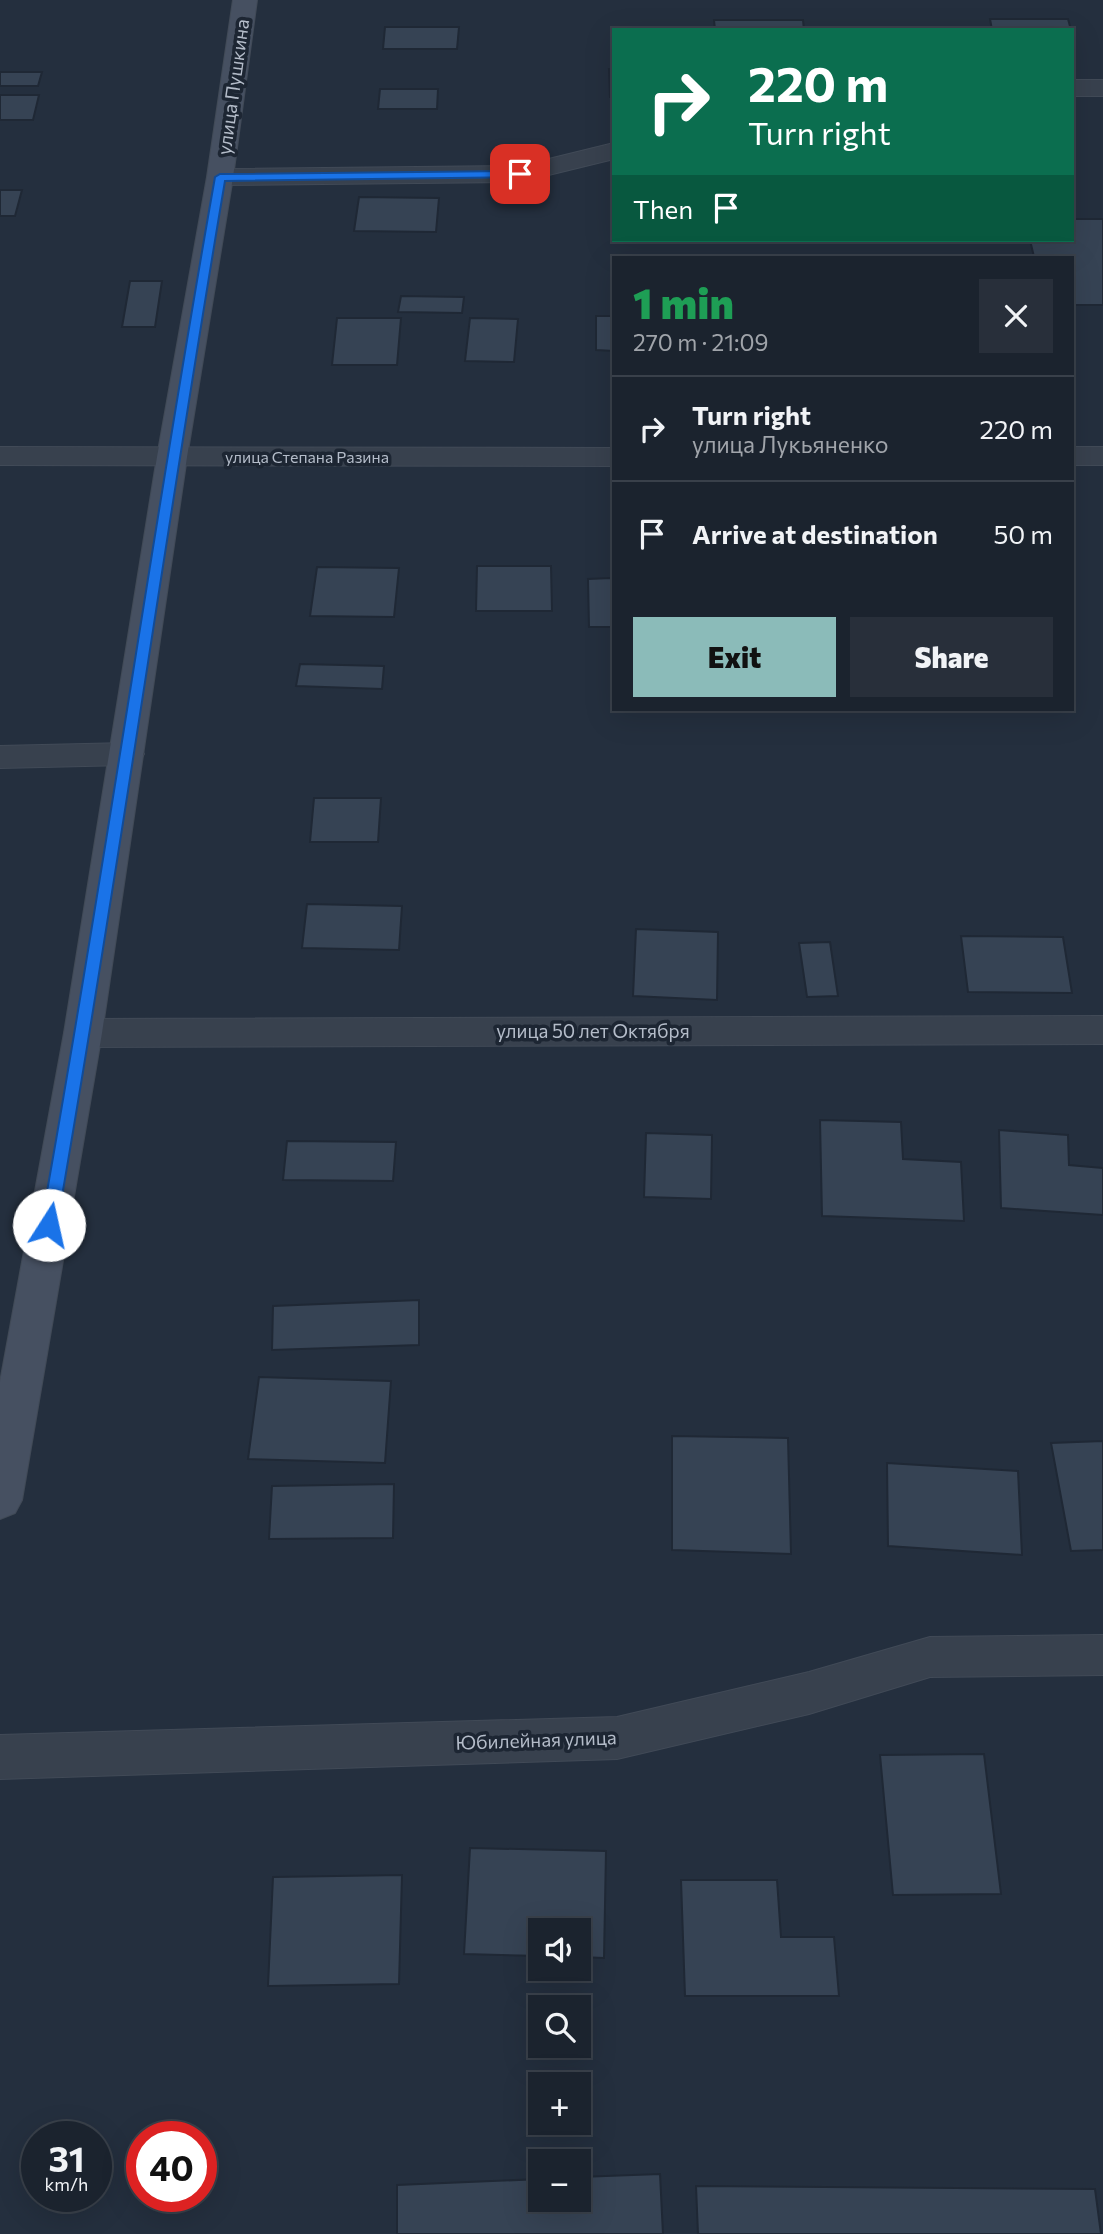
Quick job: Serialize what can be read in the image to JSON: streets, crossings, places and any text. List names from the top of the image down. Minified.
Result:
{"streets":{"street":["улица Пушкина","улица Степана Разина","улица 50 лет Октября","Юбилейная улица"]},"crossings":[["улица Пушкина","улица Степана Разина"],["улица Пушкина","улица 50 лет Октября"]],"page":{"turn":["220 m","Turn right"],"then":"Then","heading":["1 min","270 m · 21:09"],"list":[{"name":"Turn right","note":"улица Лукьяненко","value":"220 m"},{"name":"Arrive at destination","value":"50 m"}],"buttons":["Exit","Share"],"map_buttons":["+","−"],"speed":"31 km/h","limit":"40"}}
